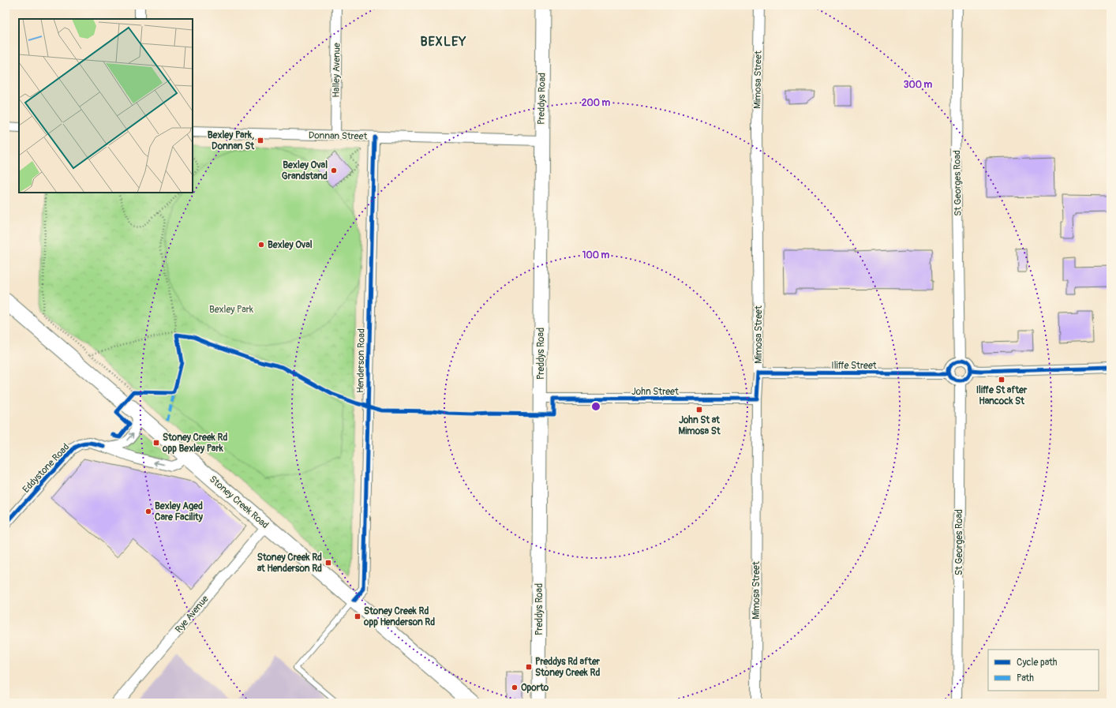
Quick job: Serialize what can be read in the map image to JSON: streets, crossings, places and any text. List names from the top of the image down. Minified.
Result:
{"streets":{"main road":["Preddys Road","Stoney Creek Road"],"street":["Halley Avenue","Mimosa Street","Donnan Street","St Georges Road","Henderson Road","Iliffe Street","John Street","Eddystone Road","Rye Avenue"]},"crossings":[["Halley Avenue","Donnan Street"],["Mimosa Street","Iliffe Street"],["Mimosa Street","John Street"],["Preddys Road","Donnan Street"],["Preddys Road","John Street"],["Donnan Street","Henderson Road"],["St Georges Road","Iliffe Street"],["Henderson Road","Stoney Creek Road"],["Eddystone Road","Stoney Creek Road"],["Stoney Creek Road","Rye Avenue"]],"districts":["BEXLEY"],"parks":["Bexley Park"],"places":{"transit":["Bexley Park, Donnan St","Iliffe St after Hancock St","John St at Mimosa St","Stoney Creek Rd opp Bexley Park","Stoney Creek Rd at Henderson Rd","Stoney Creek Rd opp Henderson Rd","Preddys Rd after Stoney Creek Rd"],"other":["Bexley Oval Grandstand","Bexley Oval","Bexley Aged Care Facility","Oporto"]},"legend":["Cycle path","Path"],"rings":["300 m","200 m","100 m"]}
